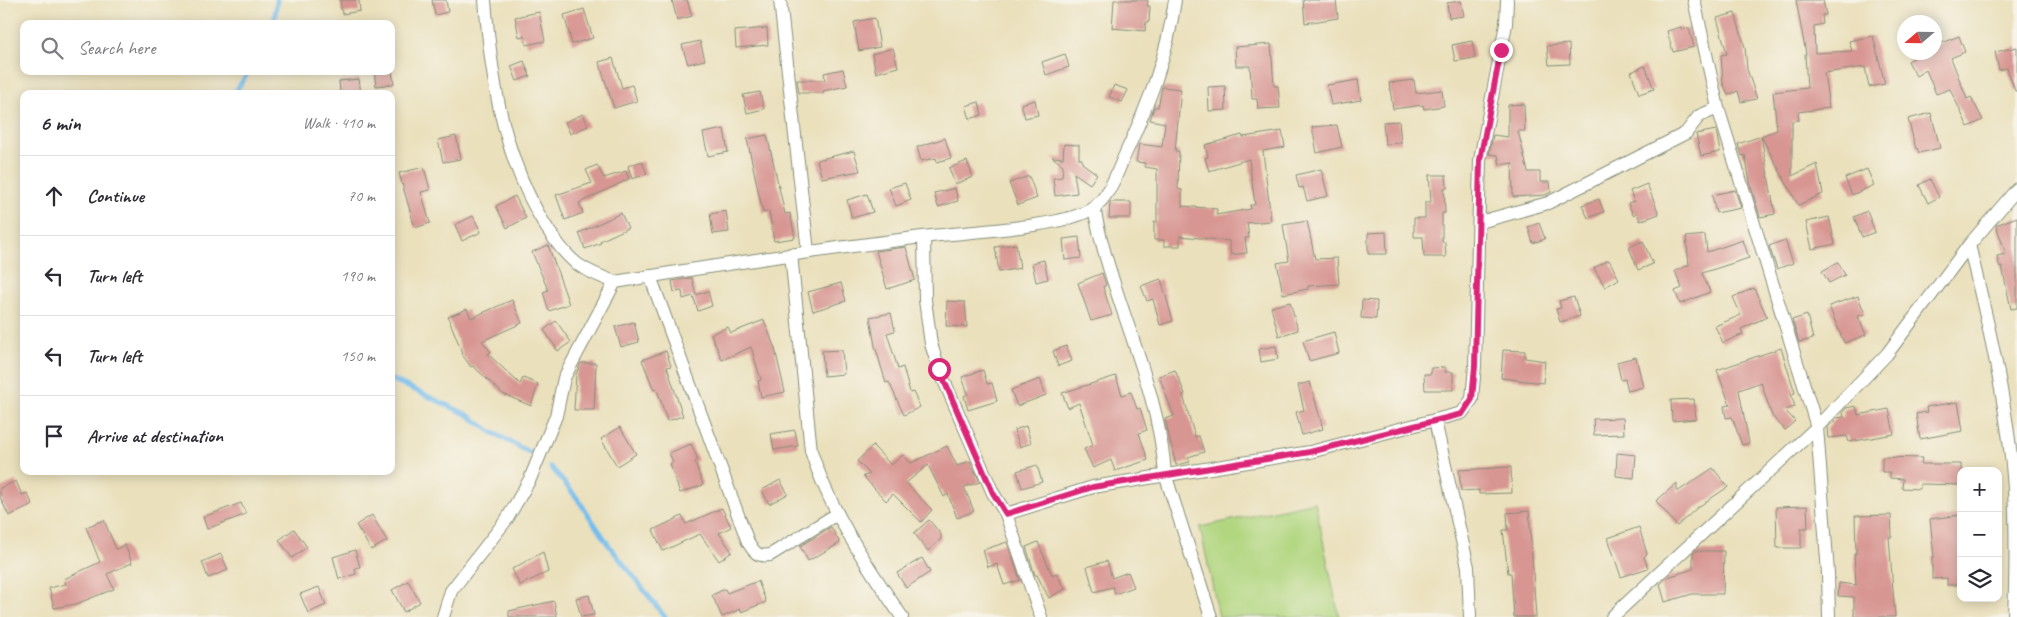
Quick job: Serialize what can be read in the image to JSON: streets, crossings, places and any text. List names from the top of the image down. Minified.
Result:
{"north":"left","page":{"search":"Search here","heading":["6 min","Walk · 410 m"],"list":[["Continue","70 m"],["Turn left","190 m"],["Turn left","150 m"],"Arrive at destination"],"map_buttons":["+","−"]}}
